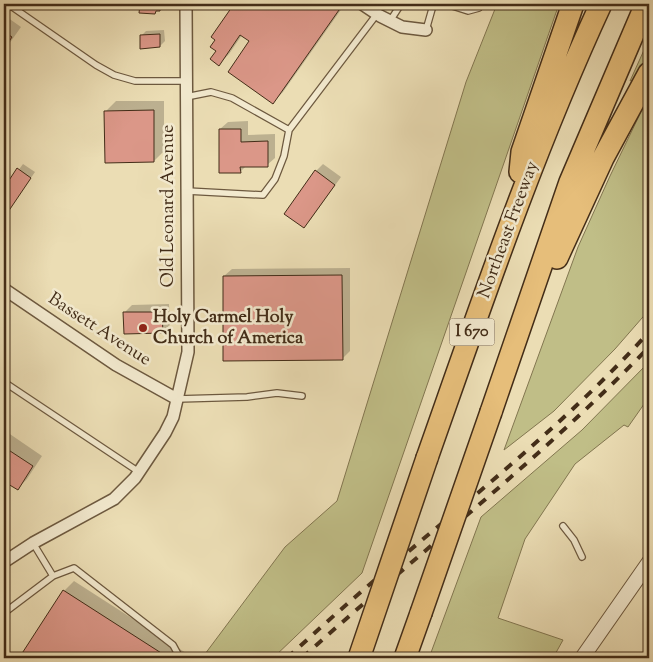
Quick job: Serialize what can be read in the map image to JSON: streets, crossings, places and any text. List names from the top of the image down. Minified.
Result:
{"streets":{"highway":["Northeast Freeway","I 670"],"street":["Old Leonard Avenue","Bassett Avenue"]},"crossings":[["Old Leonard Avenue","Bassett Avenue"]],"places":["Holy Carmel Holy Church of America"]}
